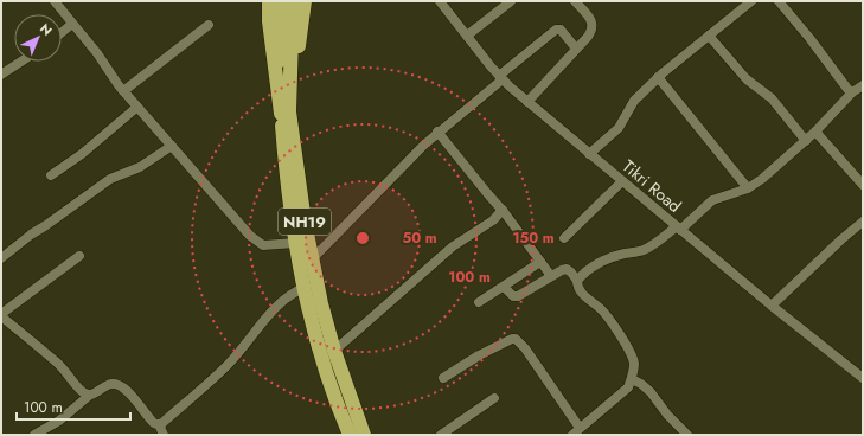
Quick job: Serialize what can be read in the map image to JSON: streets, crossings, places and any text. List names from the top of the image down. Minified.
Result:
{"streets":{"highway":["NH19"],"street":["Tikri Road"]},"scale_bar":"100 m","north":"top right","rings":["50 m","150 m","100 m"]}
